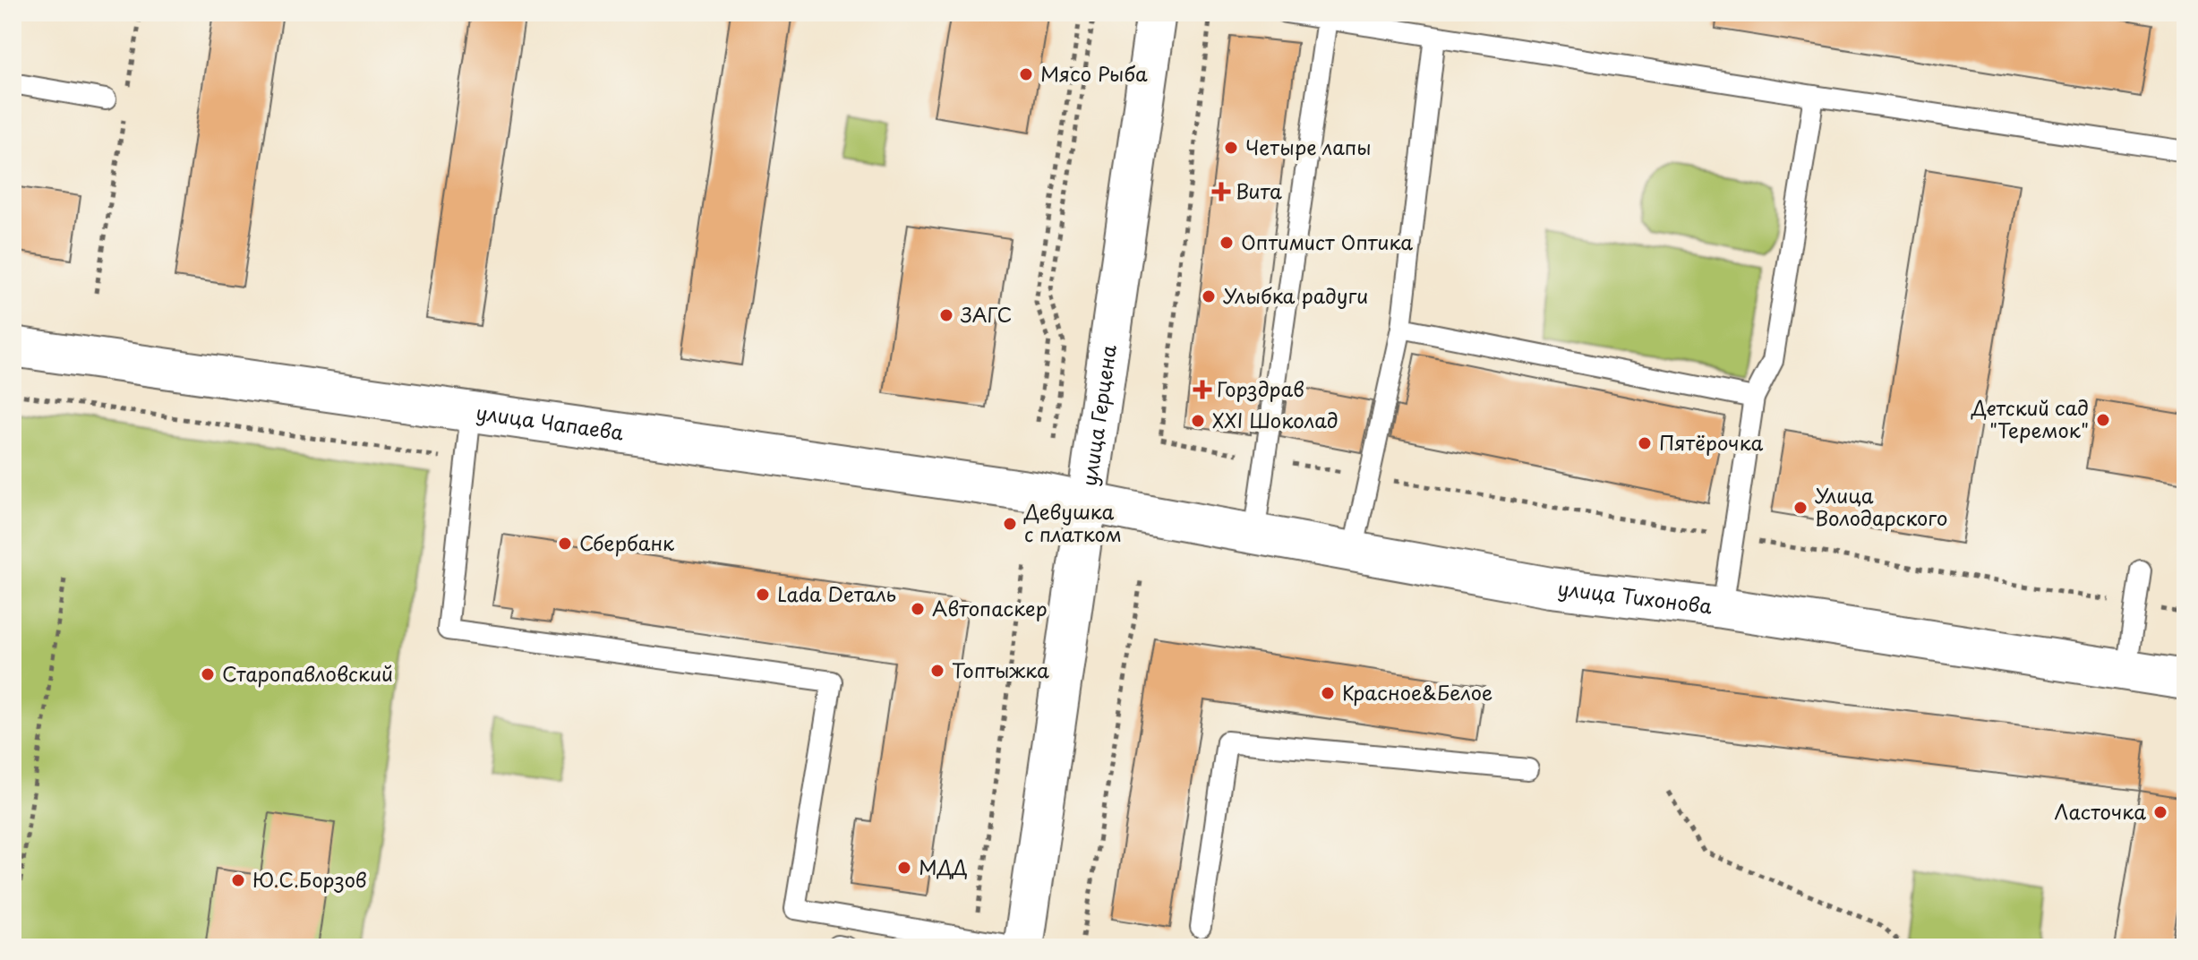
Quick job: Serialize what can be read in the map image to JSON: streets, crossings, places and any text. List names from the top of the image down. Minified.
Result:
{"streets":{"street":["улица Герцена","улица Чапаева","улица Тихонова"]},"crossings":[["улица Герцена","улица Чапаева"],["улица Герцена","улица Тихонова"],["улица Чапаева","улица Тихонова"]],"places":{"other":["Мясо Рыба","Четыре лапы","Оптимист Оптика","Улыбка радуги","ЗАГС","Детский сад \"Теремок\"","XXI Шоколад","Пятёрочка","Улица Володарского","Девушка с платком","Сбербанк","Lada Dеталь","Автопаскер","Топтыжка","Старопавловский","Красное&Белое","Ласточка","МДД","Ю.С.Борзов"],"health":["Вита","Горздрав"]}}
